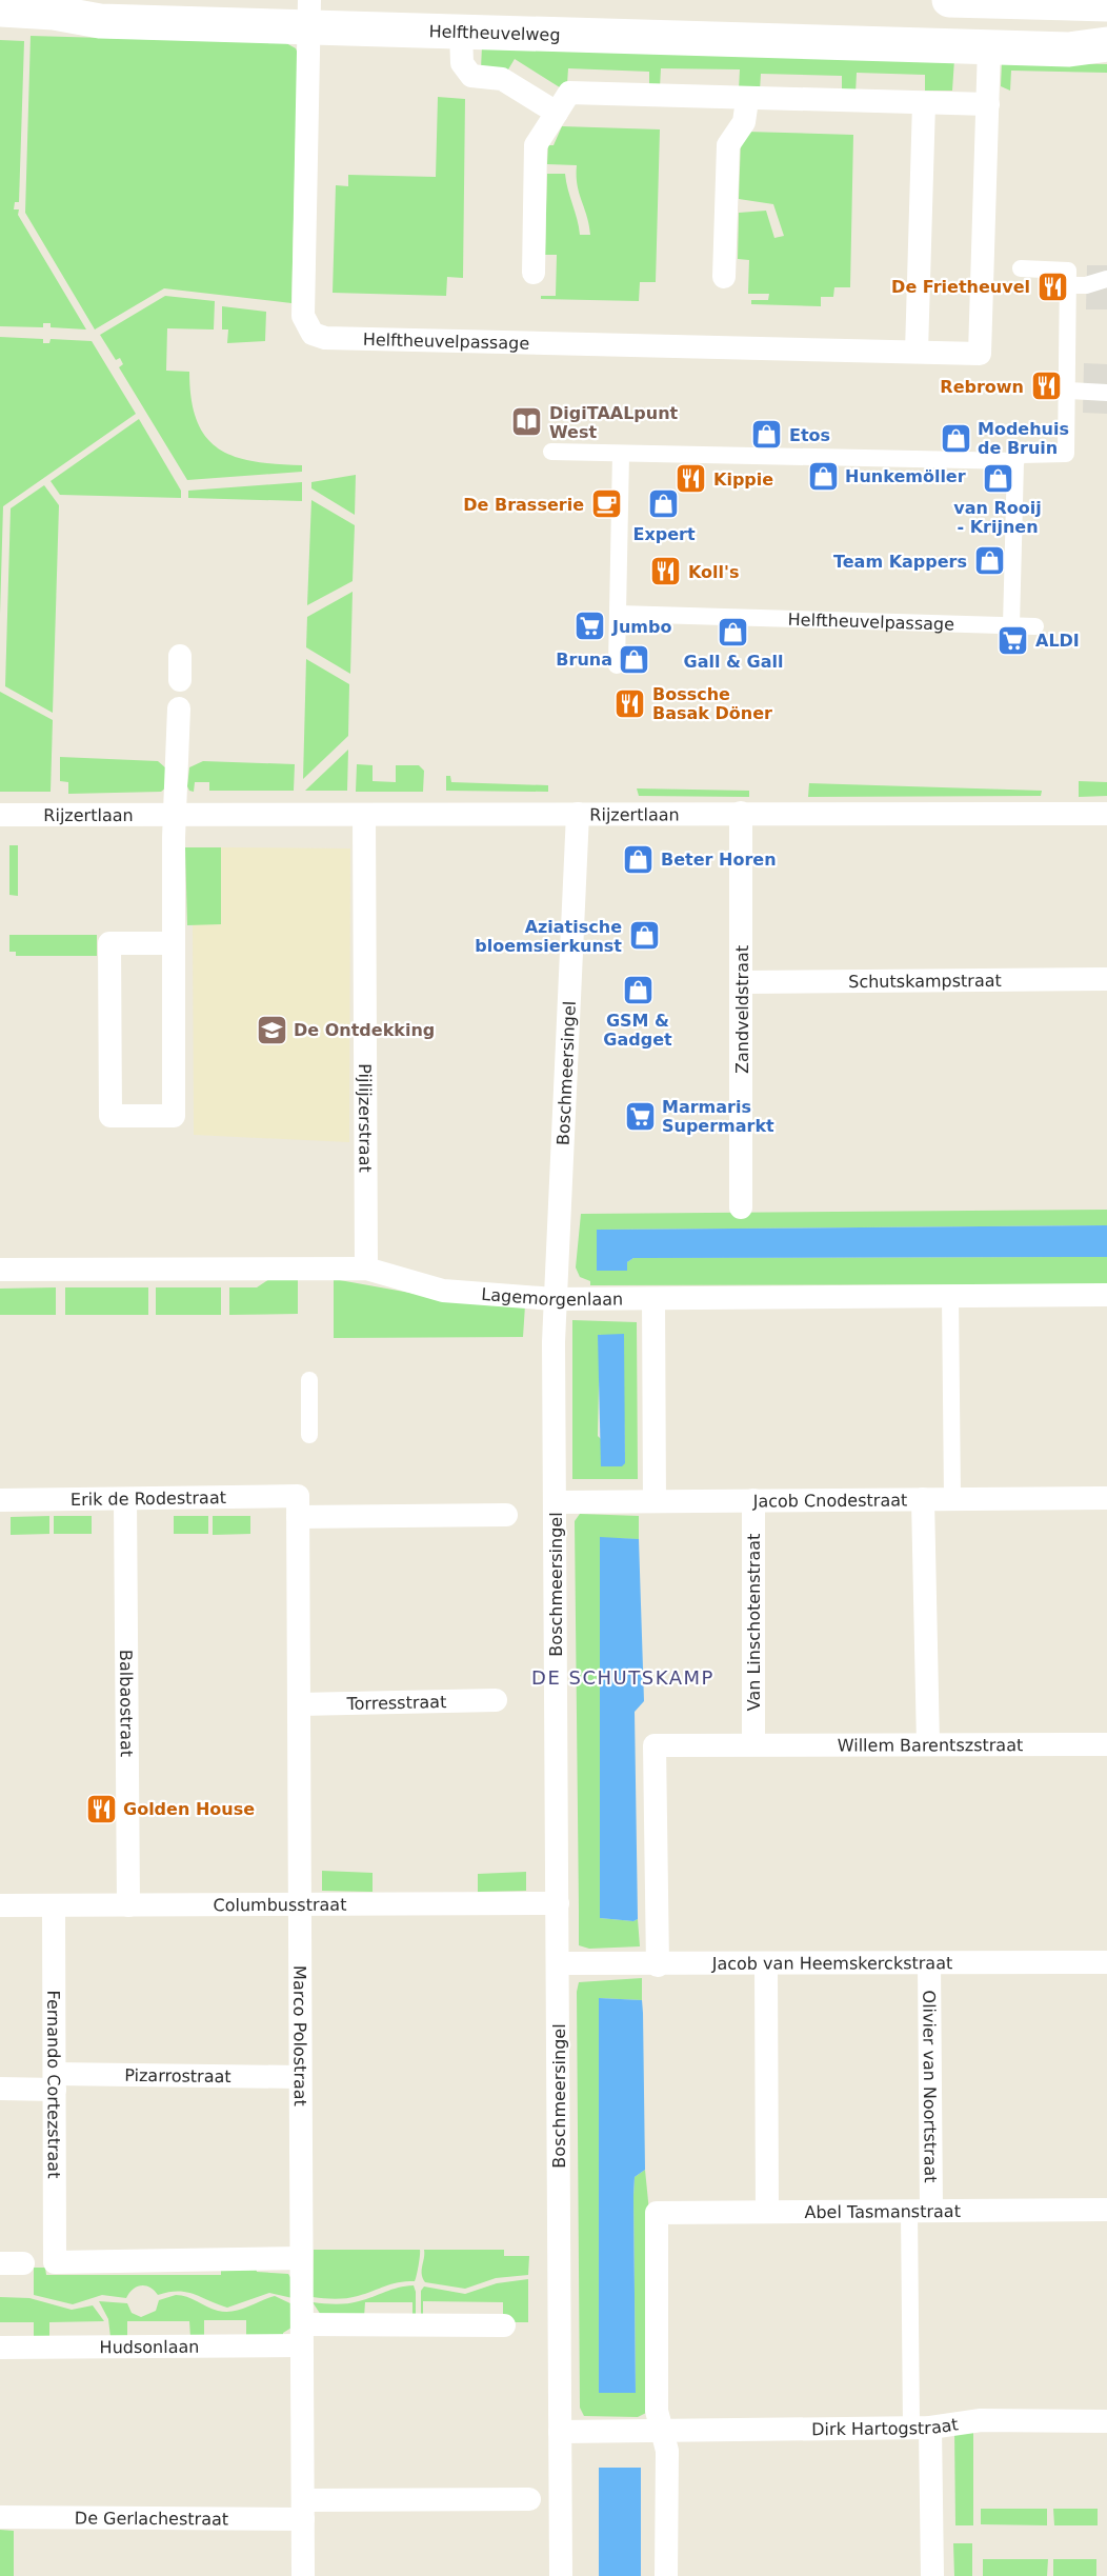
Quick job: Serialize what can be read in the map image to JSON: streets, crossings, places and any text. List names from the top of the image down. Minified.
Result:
{"streets":{"main road":["Helftheuvelweg"],"street":["Helftheuvelpassage","Rijzertlaan","Schutskampstraat","Zandveldstraat","Boschmeersingel","Pijlijzerstraat","Lagemorgenlaan","Erik de Rodestraat","Jacob Cnodestraat","Van Linschotenstraat","Balbaostraat","Torresstraat","Willem Barentszstraat","Columbusstraat","Jacob van Heemskerckstraat","Marco Polostraat","Pizarrostraat","Fernando Cortezstraat","Olivier van Noortstraat","Abel Tasmanstraat","Hudsonlaan","Dirk Hartogstraat","De Gerlachestraat"]},"crossings":[["Helftheuvelweg","Helftheuvelpassage"],["Rijzertlaan","Zandveldstraat"],["Rijzertlaan","Boschmeersingel"],["Rijzertlaan","Pijlijzerstraat"],["Schutskampstraat","Zandveldstraat"],["Boschmeersingel","Lagemorgenlaan"],["Boschmeersingel","Jacob Cnodestraat"],["Boschmeersingel","Columbusstraat"],["Boschmeersingel","Jacob van Heemskerckstraat"],["Pijlijzerstraat","Lagemorgenlaan"],["Erik de Rodestraat","Balbaostraat"],["Erik de Rodestraat","Marco Polostraat"],["Jacob Cnodestraat","Van Linschotenstraat"],["Van Linschotenstraat","Willem Barentszstraat"],["Balbaostraat","Columbusstraat"],["Torresstraat","Marco Polostraat"],["Columbusstraat","Marco Polostraat"],["Columbusstraat","Fernando Cortezstraat"],["Jacob van Heemskerckstraat","Olivier van Noortstraat"],["Marco Polostraat","Pizarrostraat"],["Marco Polostraat","Fernando Cortezstraat"],["Marco Polostraat","Hudsonlaan"],["Marco Polostraat","De Gerlachestraat"],["Pizarrostraat","Fernando Cortezstraat"],["Olivier van Noortstraat","Abel Tasmanstraat"],["Abel Tasmanstraat","Dirk Hartogstraat"]],"districts":["DE SCHUTSKAMP"],"places":{"restaurant":["De Frietheuvel","Rebrown","Kippie","Koll's","Bossche Basak Döner","Golden House"],"library":["DigiTAALpunt West"],"shop":["Etos","Modehuis de Bruin","Hunkemöller","van Rooij - Krijnen","Expert","Team Kappers","Gall & Gall","Bruna","Beter Horen","Aziatische bloemsierkunst","GSM & Gadget"],"cafe":["De Brasserie"],"supermarket":["Jumbo","ALDI","Marmaris Supermarkt"],"school or university":["De Ontdekking"]}}
